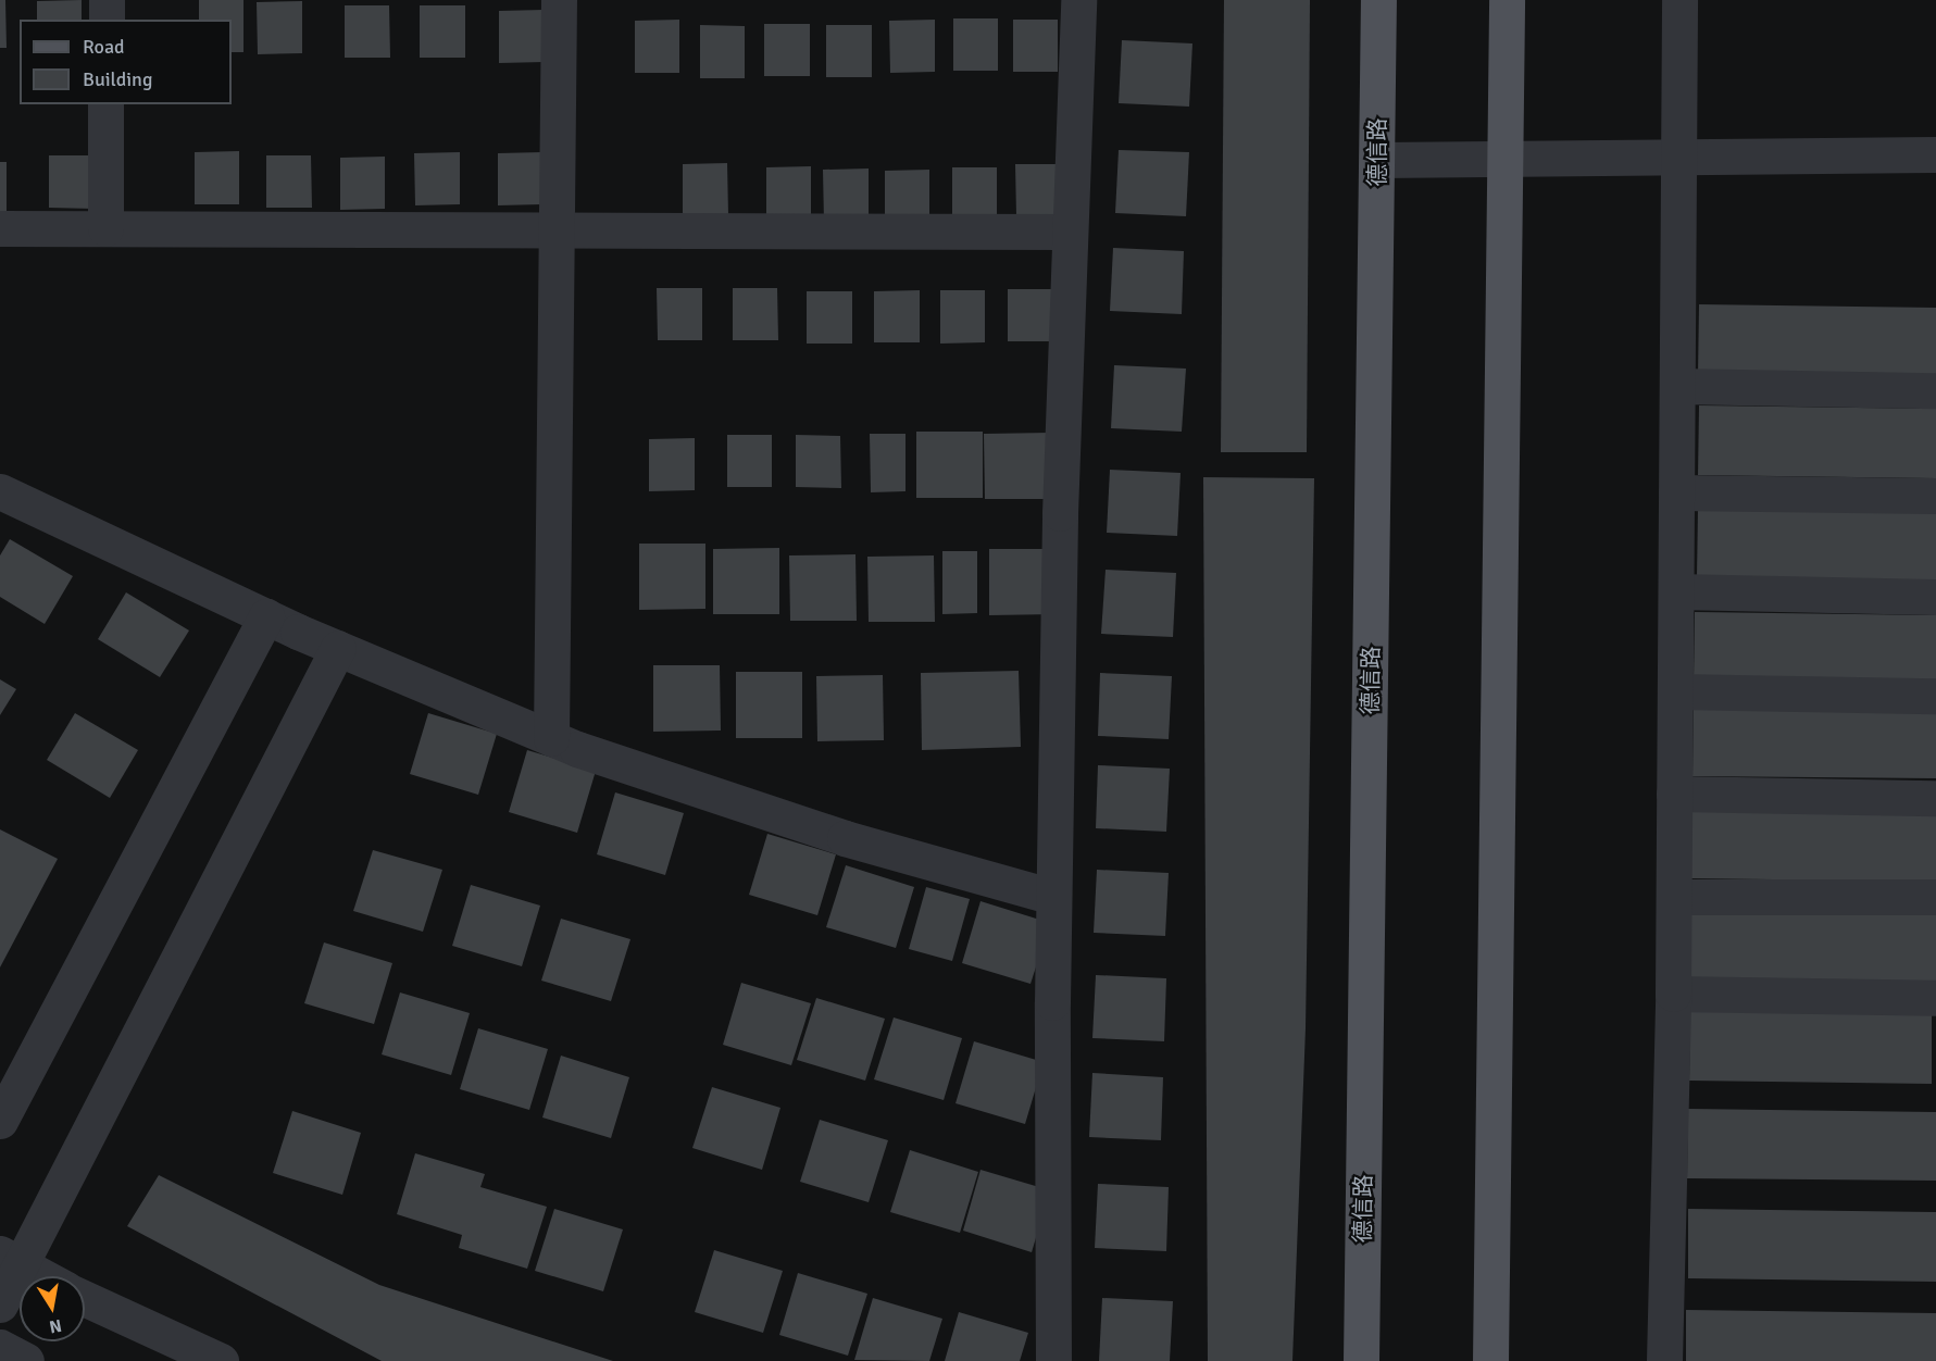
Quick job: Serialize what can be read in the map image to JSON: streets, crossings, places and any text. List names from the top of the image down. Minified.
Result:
{"streets":{"main road":["德信路"]},"legend":["Road","Building"],"north":"bottom"}
